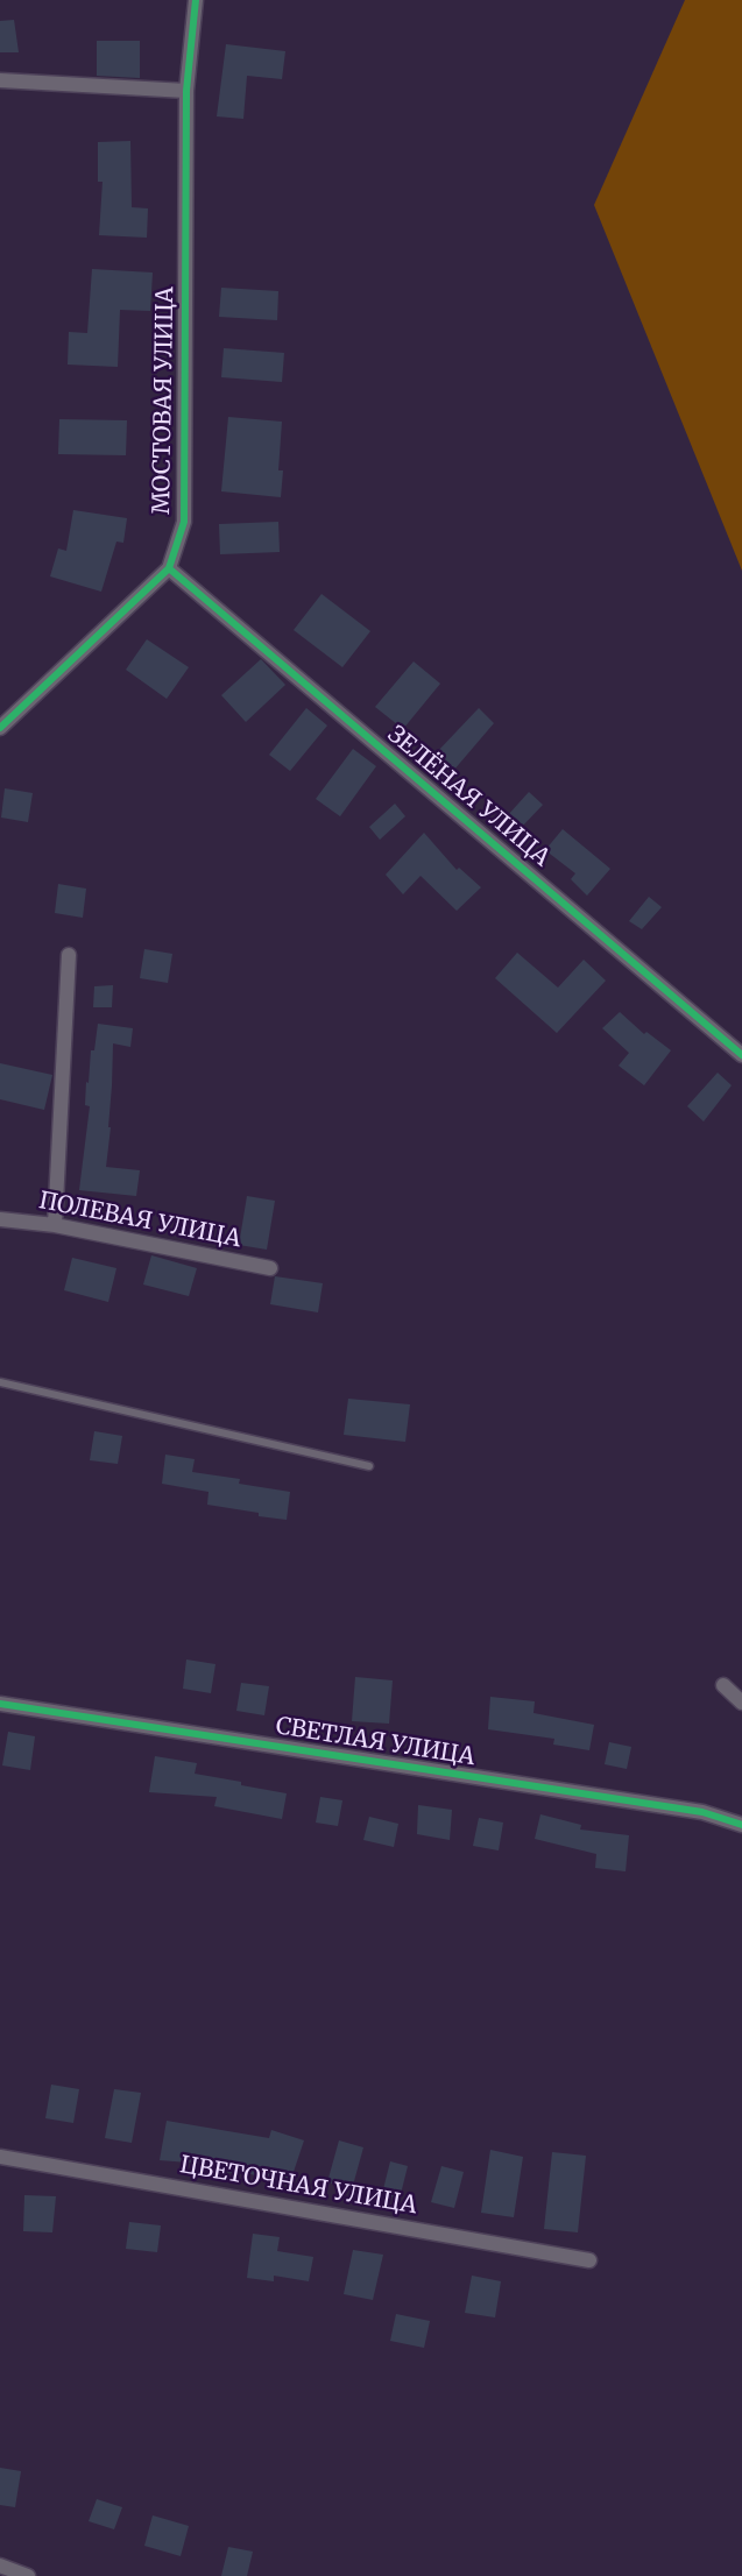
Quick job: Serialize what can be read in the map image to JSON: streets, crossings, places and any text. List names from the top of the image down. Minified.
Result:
{"streets":{"street":["МОСТОВАЯ УЛИЦА","ЗЕЛЁНАЯ УЛИЦА","ПОЛЕВАЯ УЛИЦА","СВЕТЛАЯ УЛИЦА","ЦВЕТОЧНАЯ УЛИЦА"]},"crossings":[["МОСТОВАЯ УЛИЦА","ЗЕЛЁНАЯ УЛИЦА"]]}
